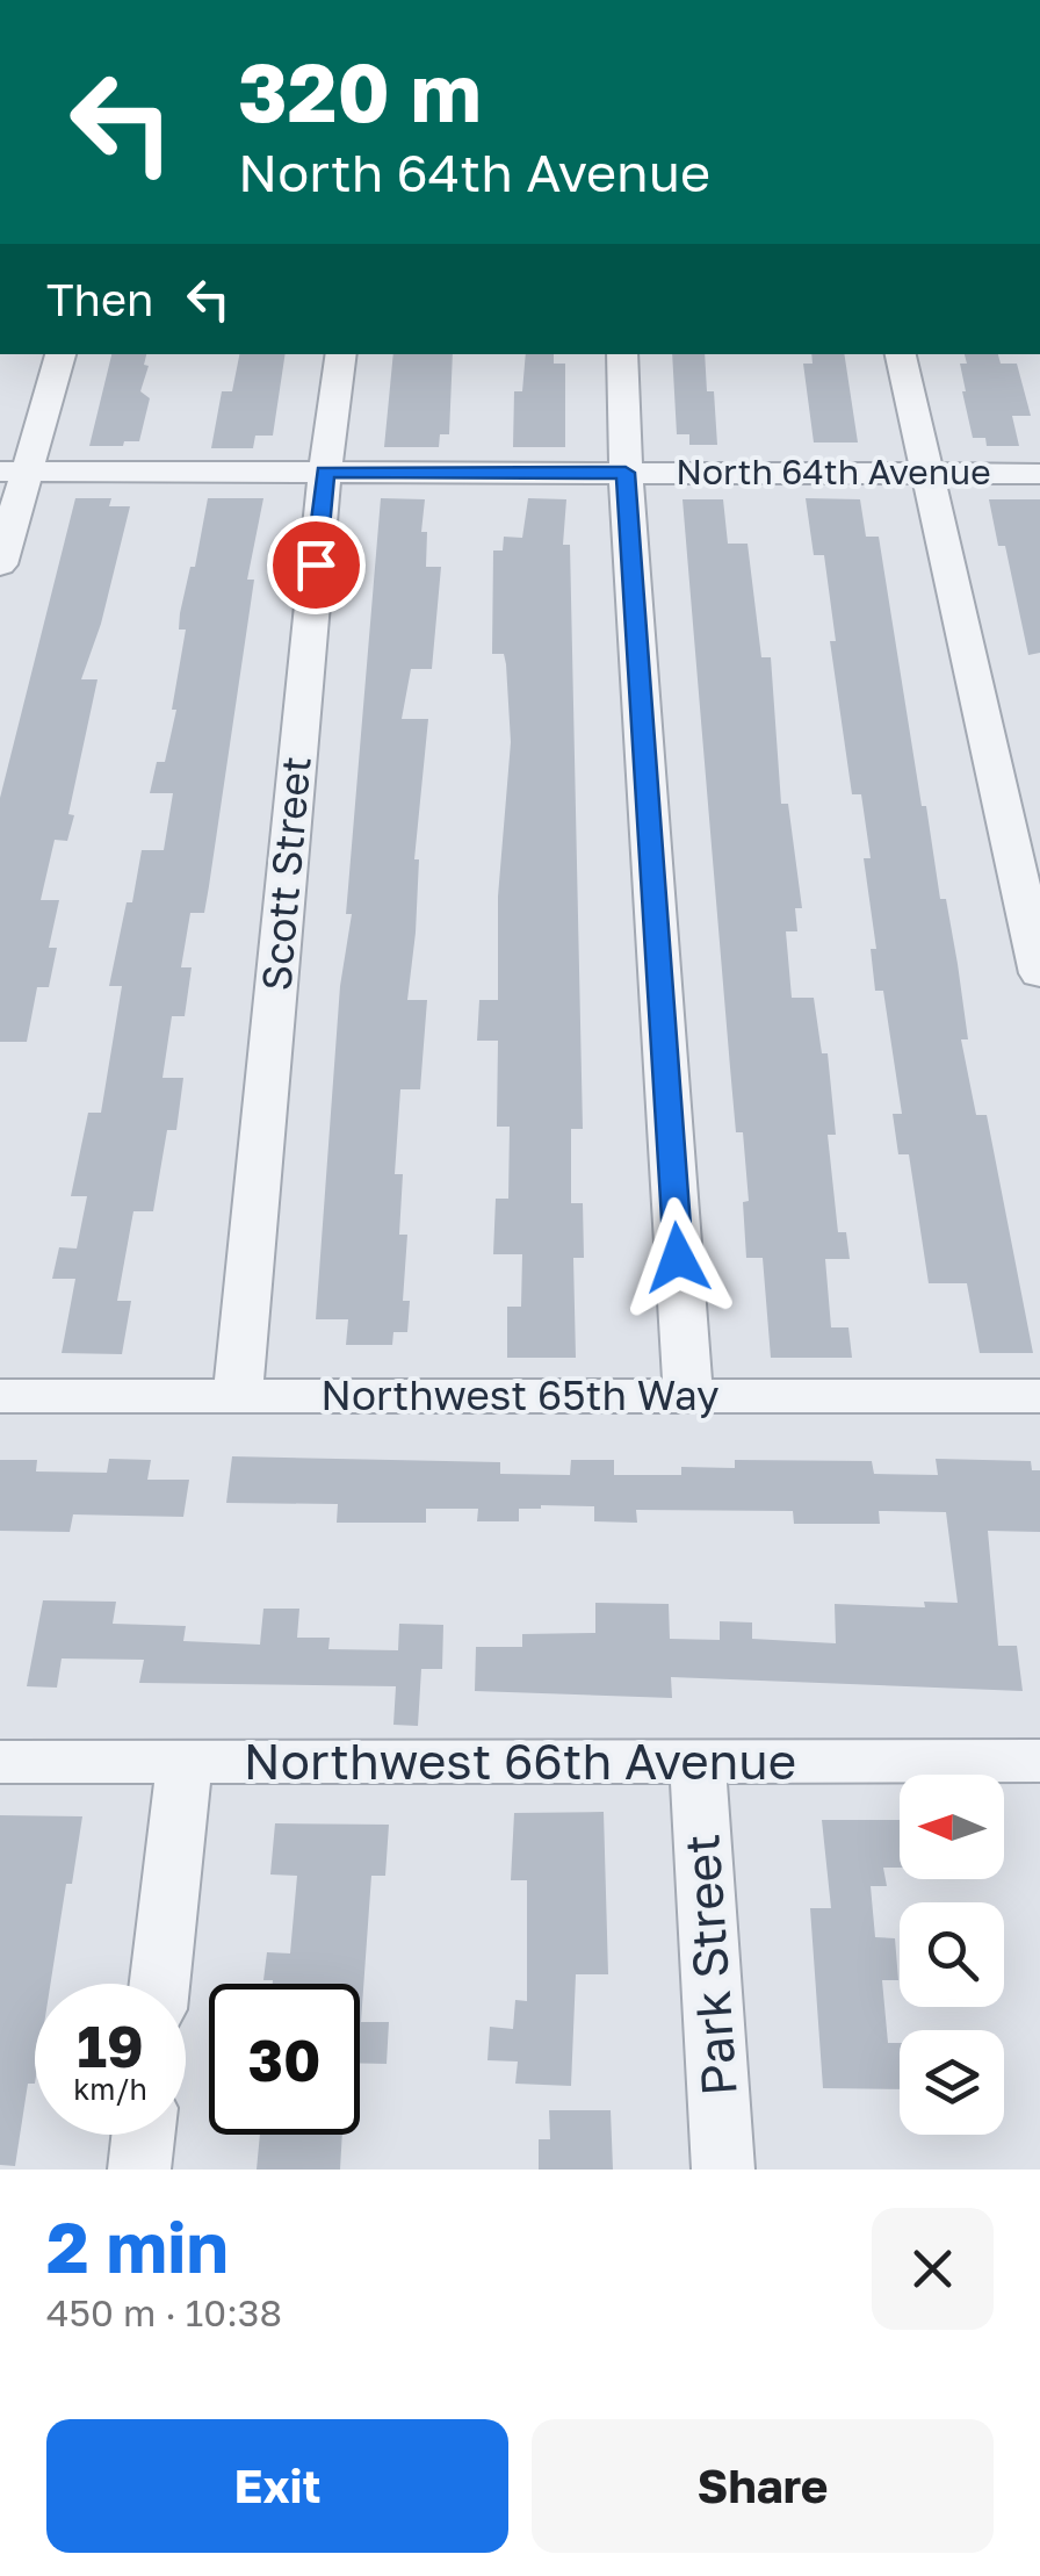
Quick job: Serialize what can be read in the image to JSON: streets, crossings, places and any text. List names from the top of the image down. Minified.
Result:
{"streets":{"street":["North 64th Avenue","Scott Street","Northwest 65th Way","Northwest 66th Avenue","Park Street"]},"crossings":[["North 64th Avenue","Scott Street"],["Scott Street","Northwest 65th Way"],["Northwest 66th Avenue","Park Street"]],"north":"left","page":{"turn":["320 m","North 64th Avenue"],"then":"Then","speed":"19 km/h","limit":"30","heading":["2 min","450 m · 10:38"],"buttons":["Exit","Share"]}}
